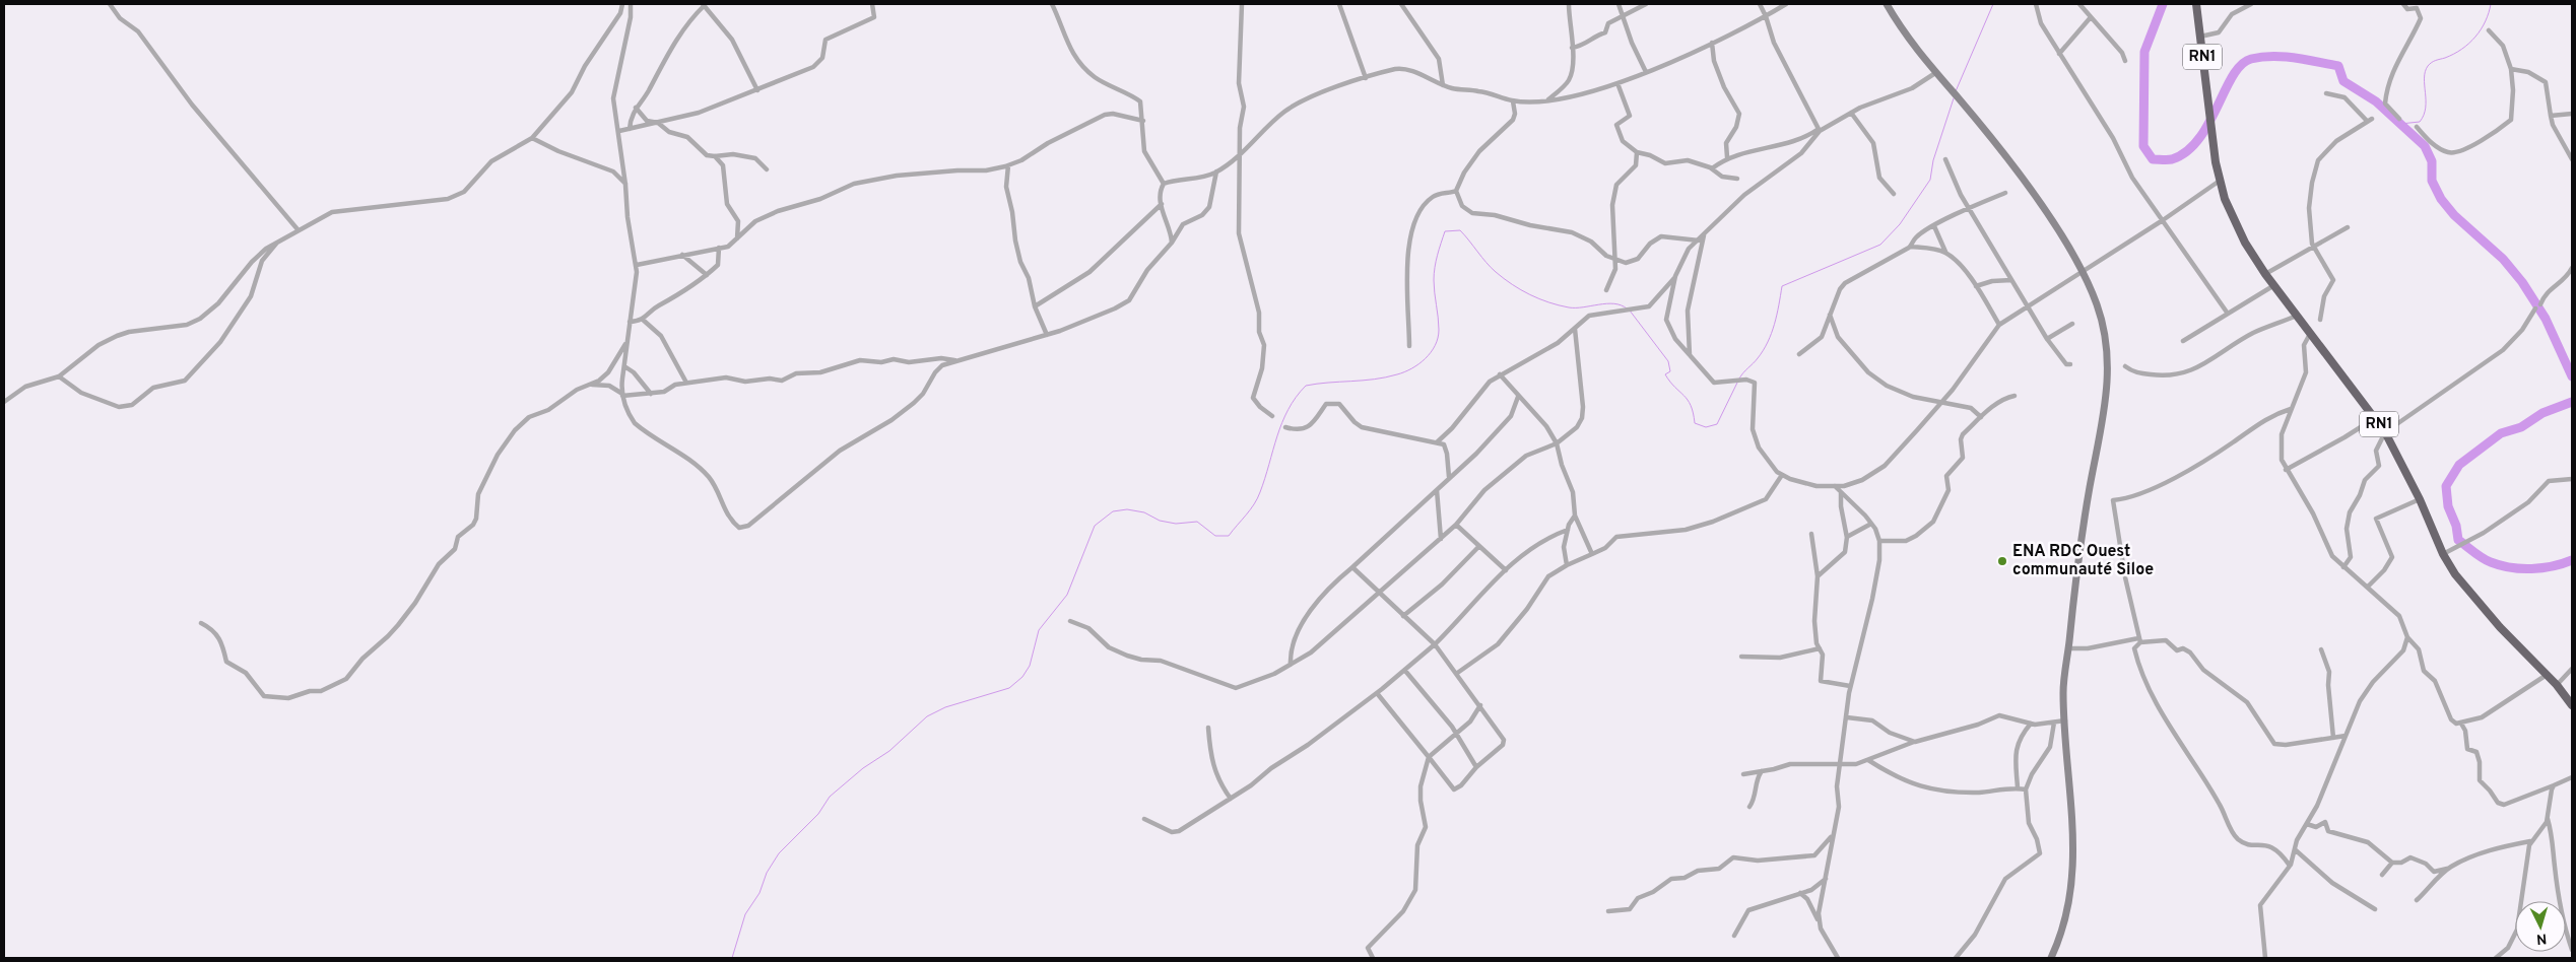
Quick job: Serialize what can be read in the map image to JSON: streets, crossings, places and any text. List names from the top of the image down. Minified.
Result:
{"streets":{"highway":["RN1"]},"places":["ENA RDC Ouest communauté Siloe"],"north":"bottom"}
